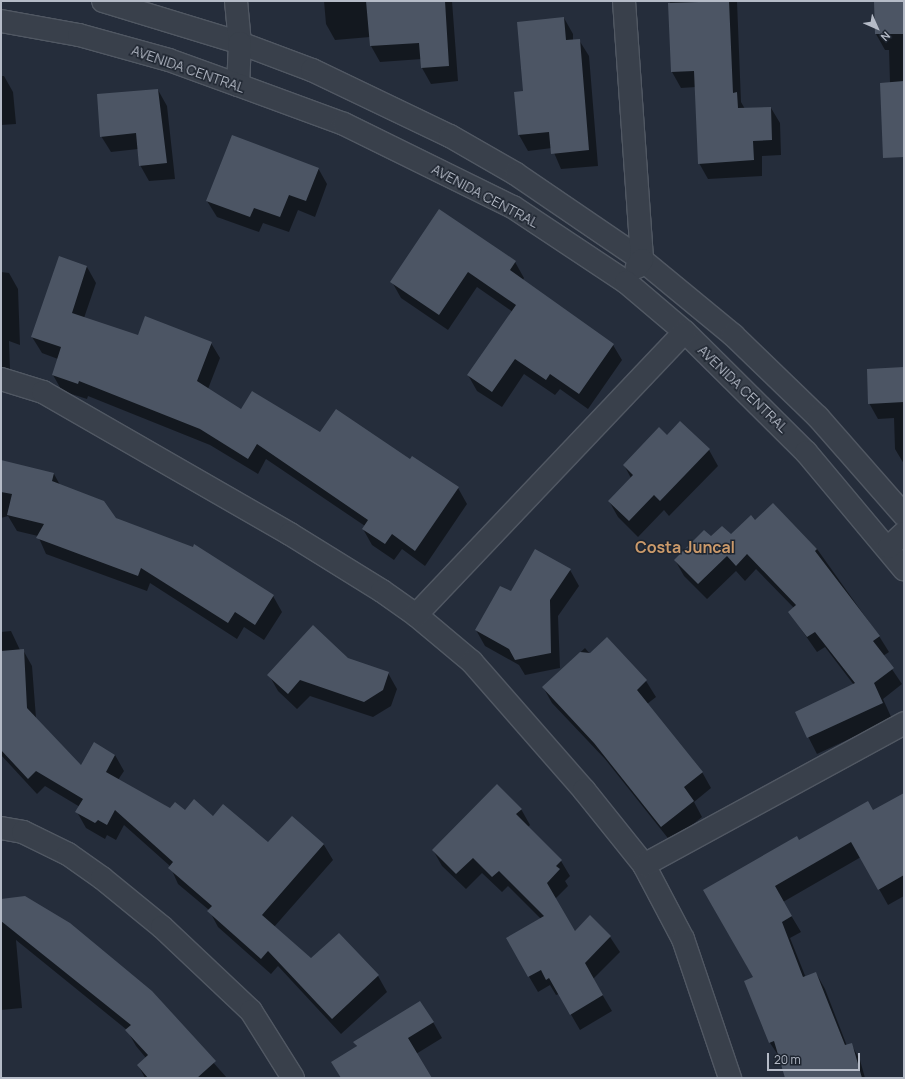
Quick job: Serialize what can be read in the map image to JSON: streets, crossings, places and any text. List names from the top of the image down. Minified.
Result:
{"streets":{"street":["AVENIDA CENTRAL"]},"districts":["Costa Juncal"],"scale_bar":"20 m","north":"bottom right"}
